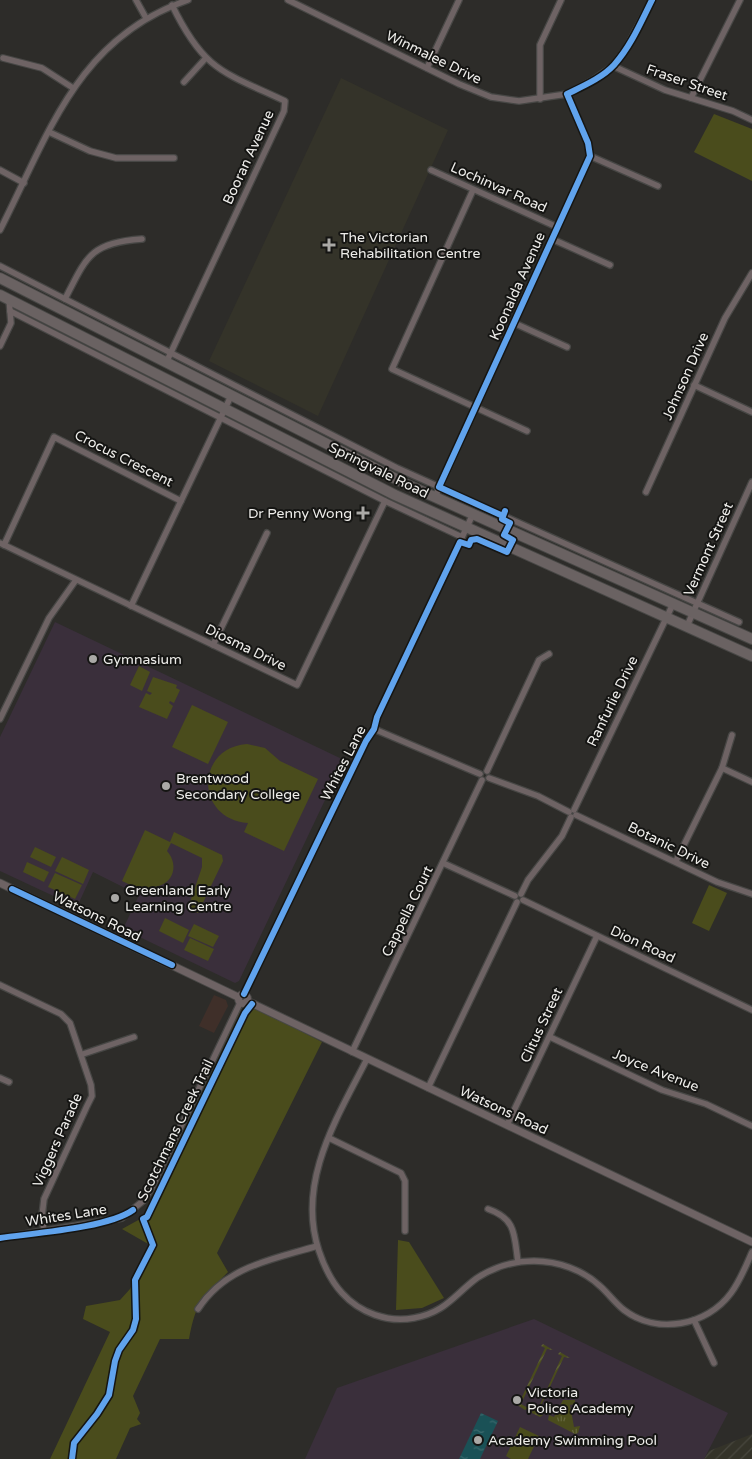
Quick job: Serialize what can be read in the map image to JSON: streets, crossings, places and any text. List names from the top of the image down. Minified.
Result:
{"streets":{"highway":["Springvale Road"],"street":["Winmalee Drive","Fraser Street","Booran Avenue","Lochinvar Road","Koonalda Avenue","Johnson Drive","Crocus Crescent","Vermont Street","Diosma Drive","Ranfurlie Drive","Whites Lane","Botanic Drive","Cappella Court","Watsons Road","Dion Road","Clitus Street","Joyce Avenue","Viggers Parade"],"cycle path":["Scotchmans Creek Trail"]},"crossings":[["Winmalee Drive","Fraser Street"],["Booran Avenue","Springvale Road"],["Lochinvar Road","Koonalda Avenue"],["Koonalda Avenue","Springvale Road"],["Crocus Crescent","Diosma Drive"],["Springvale Road","Vermont Street"],["Springvale Road","Diosma Drive"],["Springvale Road","Ranfurlie Drive"],["Springvale Road","Whites Lane"],["Ranfurlie Drive","Botanic Drive"],["Ranfurlie Drive","Watsons Road"],["Ranfurlie Drive","Dion Road"],["Whites Lane","Watsons Road"],["Whites Lane","Viggers Parade"],["Cappella Court","Watsons Road"],["Cappella Court","Dion Road"],["Watsons Road","Clitus Street"],["Dion Road","Clitus Street"],["Clitus Street","Joyce Avenue"]],"places":{"health":["The Victorian Rehabilitation Centre","Dr Penny Wong"],"other":["Gymnasium","Brentwood Secondary College","Greenland Early Learning Centre","Victoria Police Academy","Academy Swimming Pool"]}}
